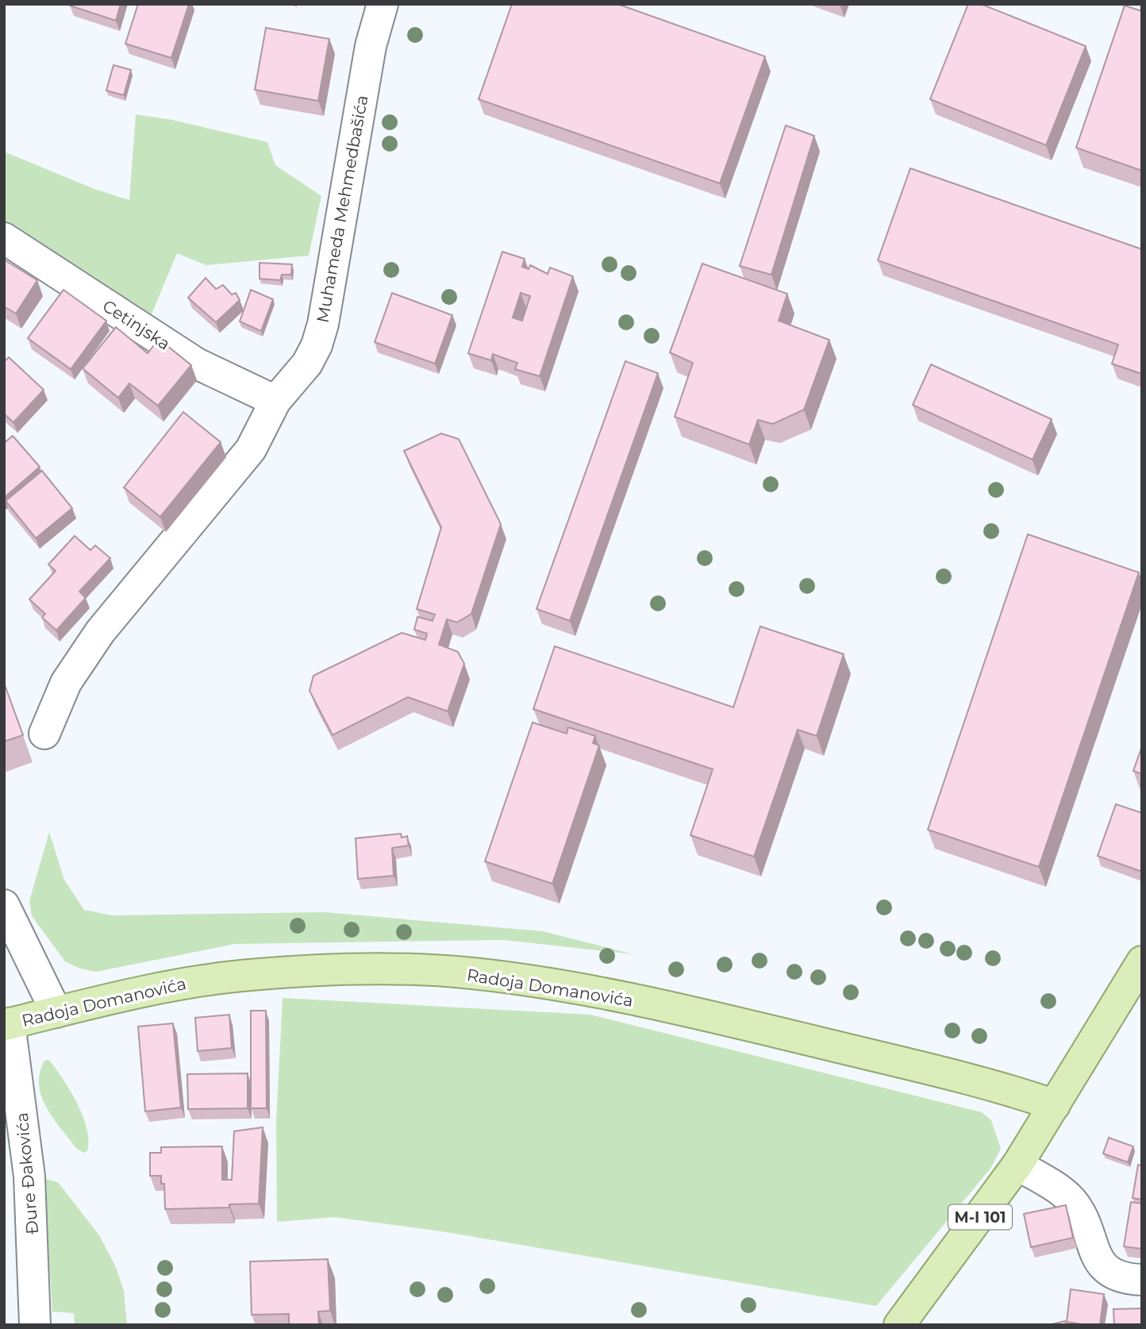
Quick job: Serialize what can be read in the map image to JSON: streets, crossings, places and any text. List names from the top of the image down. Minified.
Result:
{"streets":{"main road":["Radoja Domanovića","M-I 101"],"street":["Muhameda Mehmedbašića","Cetinjska","Đure Đakovića"]},"crossings":[["Muhameda Mehmedbašića","Cetinjska"],["Radoja Domanovića","Đure Đakovića"],["Radoja Domanovića","M-I 101"]]}
